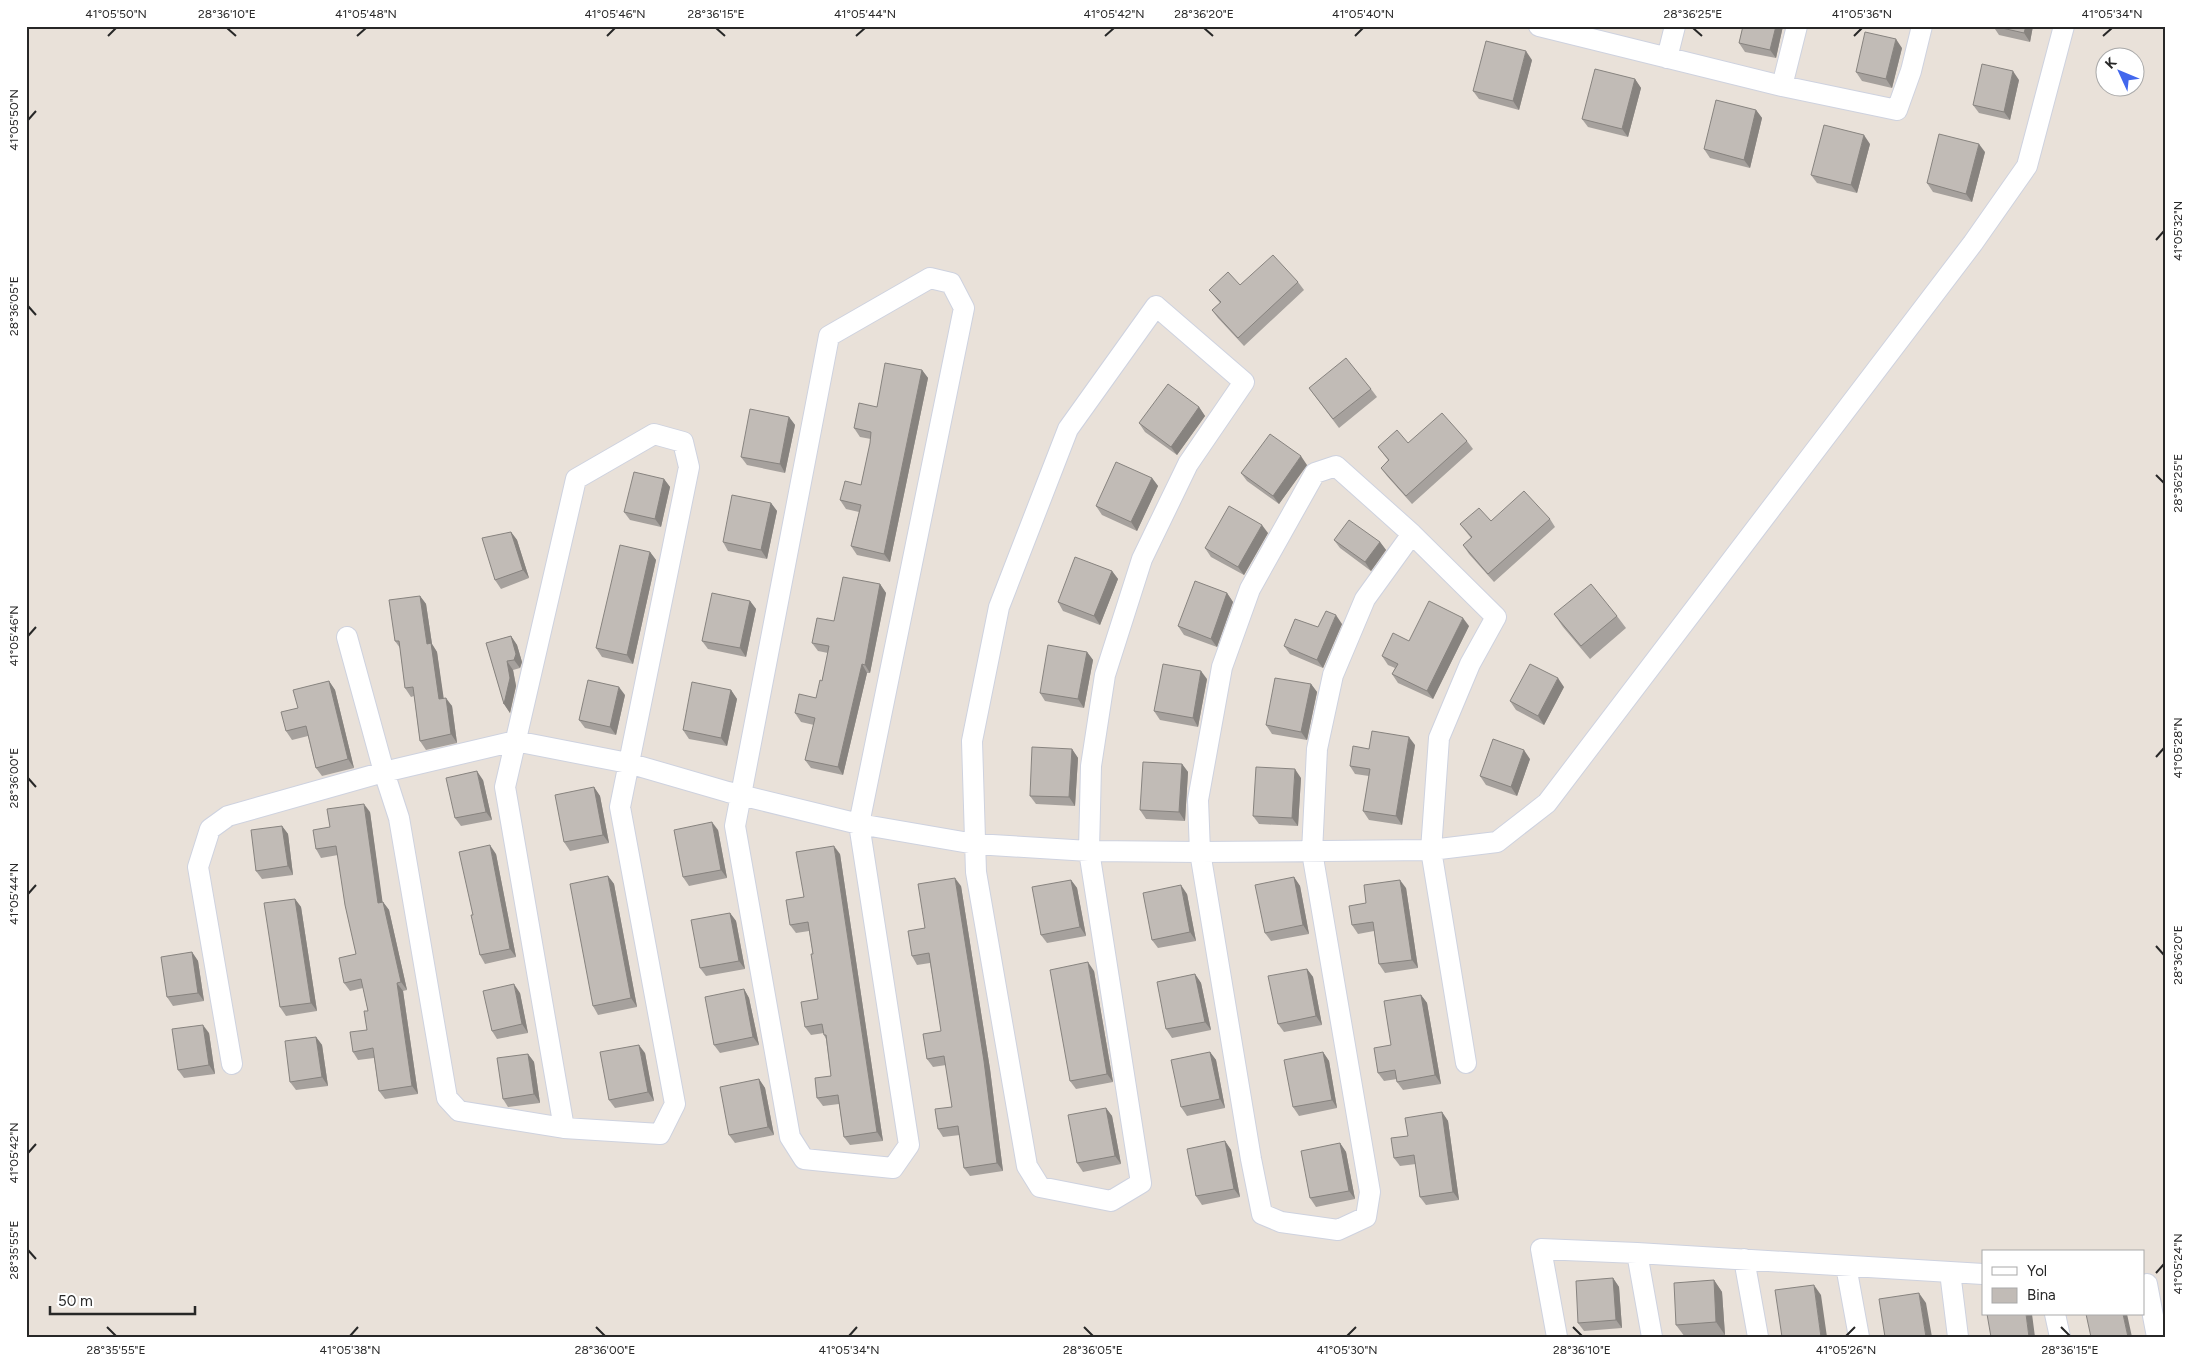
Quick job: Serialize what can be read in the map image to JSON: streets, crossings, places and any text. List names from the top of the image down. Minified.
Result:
{"legend":["Yol","Bina"],"scale_bar":"50 m","north":"top left","coordinates":["41°05'50\"N","28°36'10\"E","41°05'48\"N","41°05'46\"N","28°36'15\"E","41°05'44\"N","41°05'42\"N","28°36'20\"E","41°05'40\"N","28°36'25\"E","41°05'36\"N","41°05'34\"N","41°05'32\"N","28°36'05\"E","41°05'28\"N","28°36'00\"E","28°35'55\"E","41°05'24\"N","41°05'38\"N","41°05'30\"N","41°05'26\"N"]}
